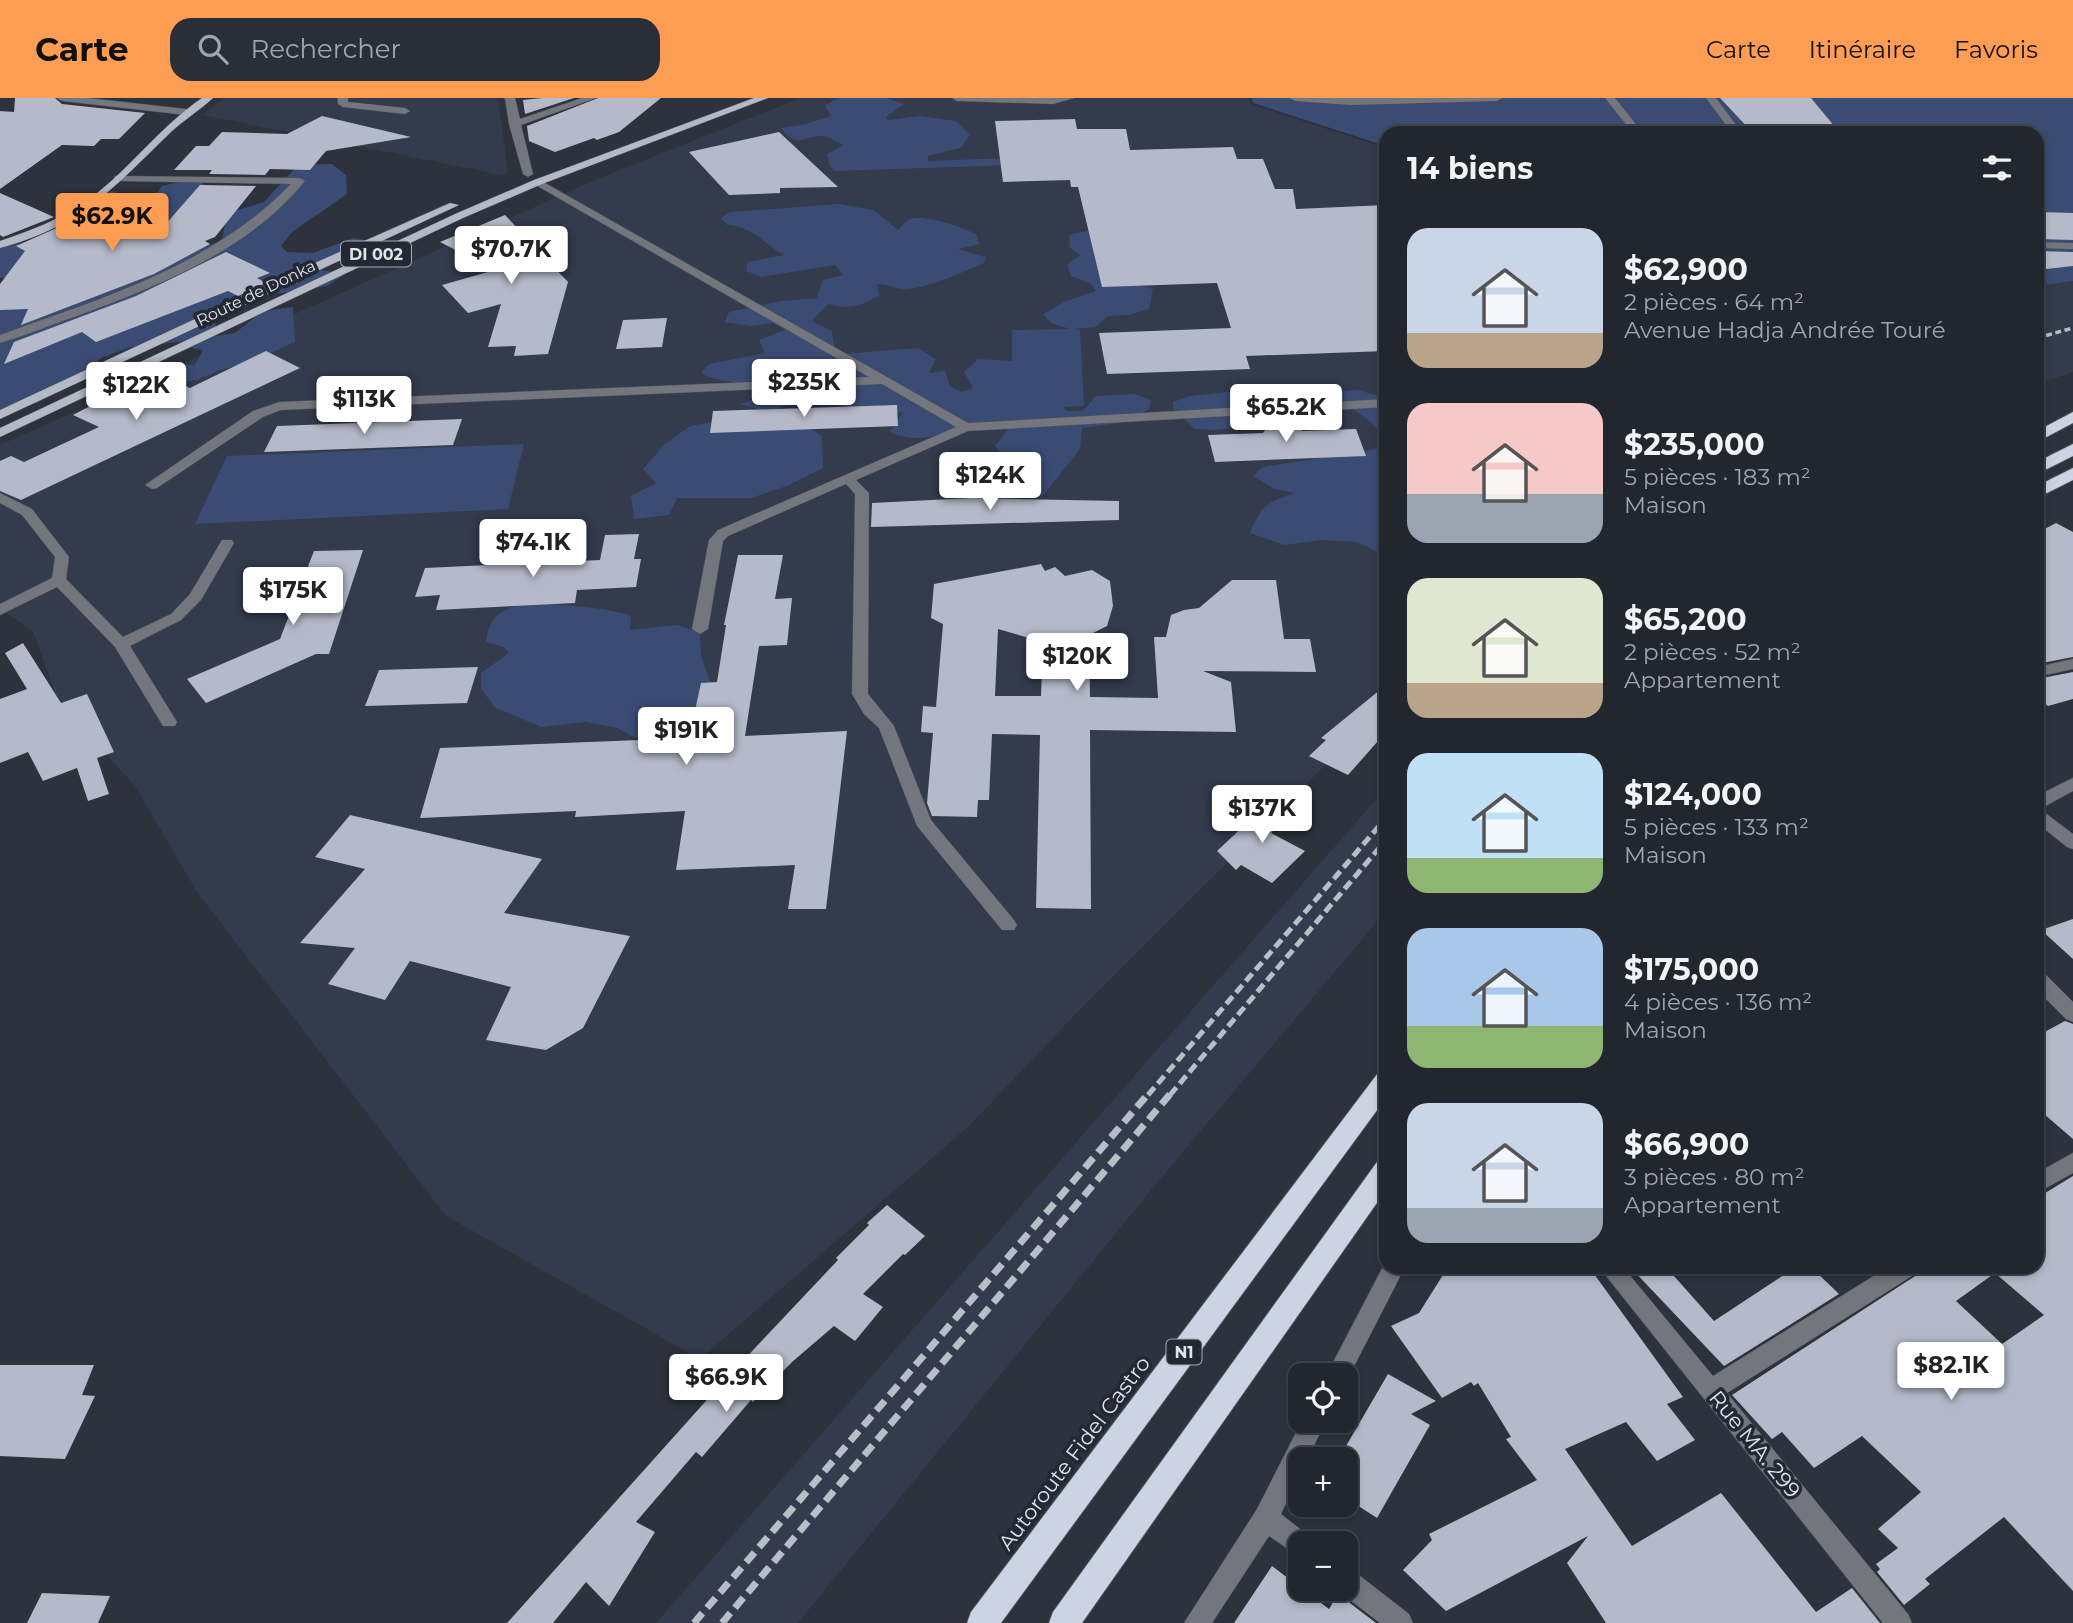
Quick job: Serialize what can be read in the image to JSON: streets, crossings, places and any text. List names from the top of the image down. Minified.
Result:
{"streets":{"highway":["N1","Autoroute Fidel Castro"],"main road":["DI 002","Route de Donka"],"street":["Rue MA. 299"]},"page":{"header":"Carte","search":"Rechercher","nav":["Carte","Itinéraire","Favoris"],"heading":"14 biens","price":["$62.9K","$70.7K","$235K","$122K","$113K","$65.2K","$124K","$74.1K","$175K","$120K","$191K","$137K","$82.1K","$66.9K"],"list":[{"name":"$62,900","note":"2 pièces · 64 m² · Avenue Hadja Andrée Touré"},{"name":"$235,000","note":"5 pièces · 183 m² · Maison"},{"name":"$65,200","note":"2 pièces · 52 m² · Appartement"},{"name":"$124,000","note":"5 pièces · 133 m² · Maison"},{"name":"$175,000","note":"4 pièces · 136 m² · Maison"},{"name":"$66,900","note":"3 pièces · 80 m² · Appartement"}],"map_buttons":["+","−"]}}
